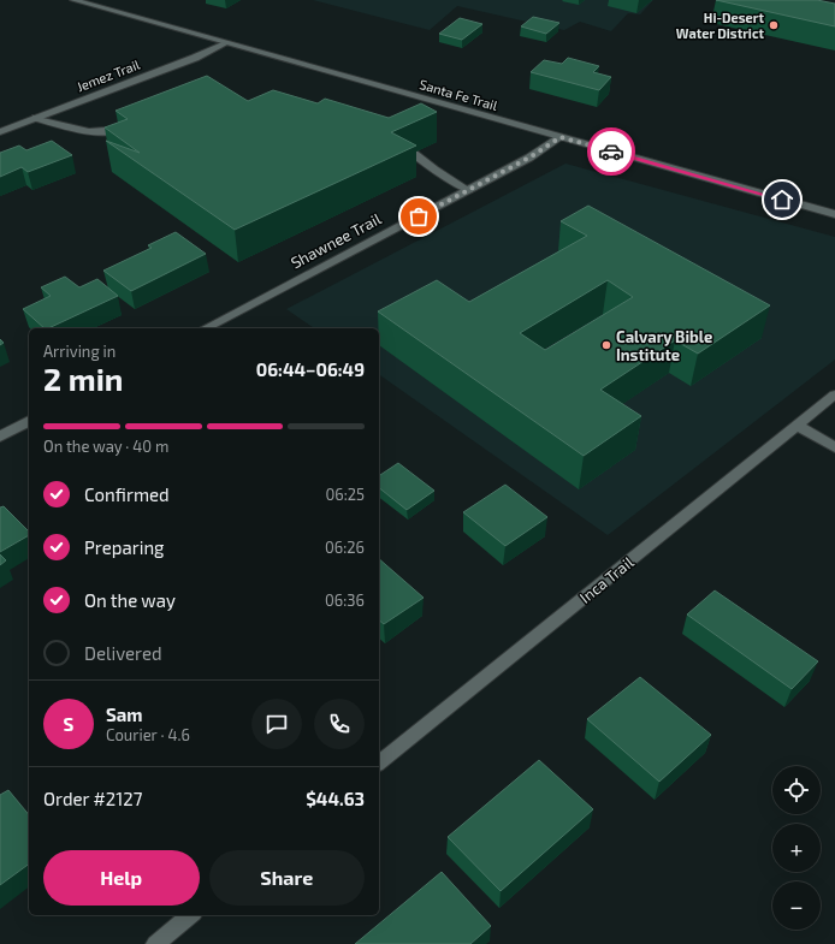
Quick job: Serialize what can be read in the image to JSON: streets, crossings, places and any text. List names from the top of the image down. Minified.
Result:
{"streets":{"street":["Jemez Trail","Santa Fe Trail","Shawnee Trail","Inca Trail"]},"crossings":[["Jemez Trail","Santa Fe Trail"],["Santa Fe Trail","Shawnee Trail"]],"places":["Hi-Desert Water District","Calvary Bible Institute"],"page":{"heading":["2 min","Arriving in","06:44–06:49"],"panel":["Sam","Courier · 4.6","Order #2127","$44.63"],"bar":"On the way · 40 m","list":[["Confirmed","06:25"],["Preparing","06:26"],["On the way","06:36"],"Delivered"],"round":"S","map_buttons":["+","−"],"buttons":["Help","Share"]}}
